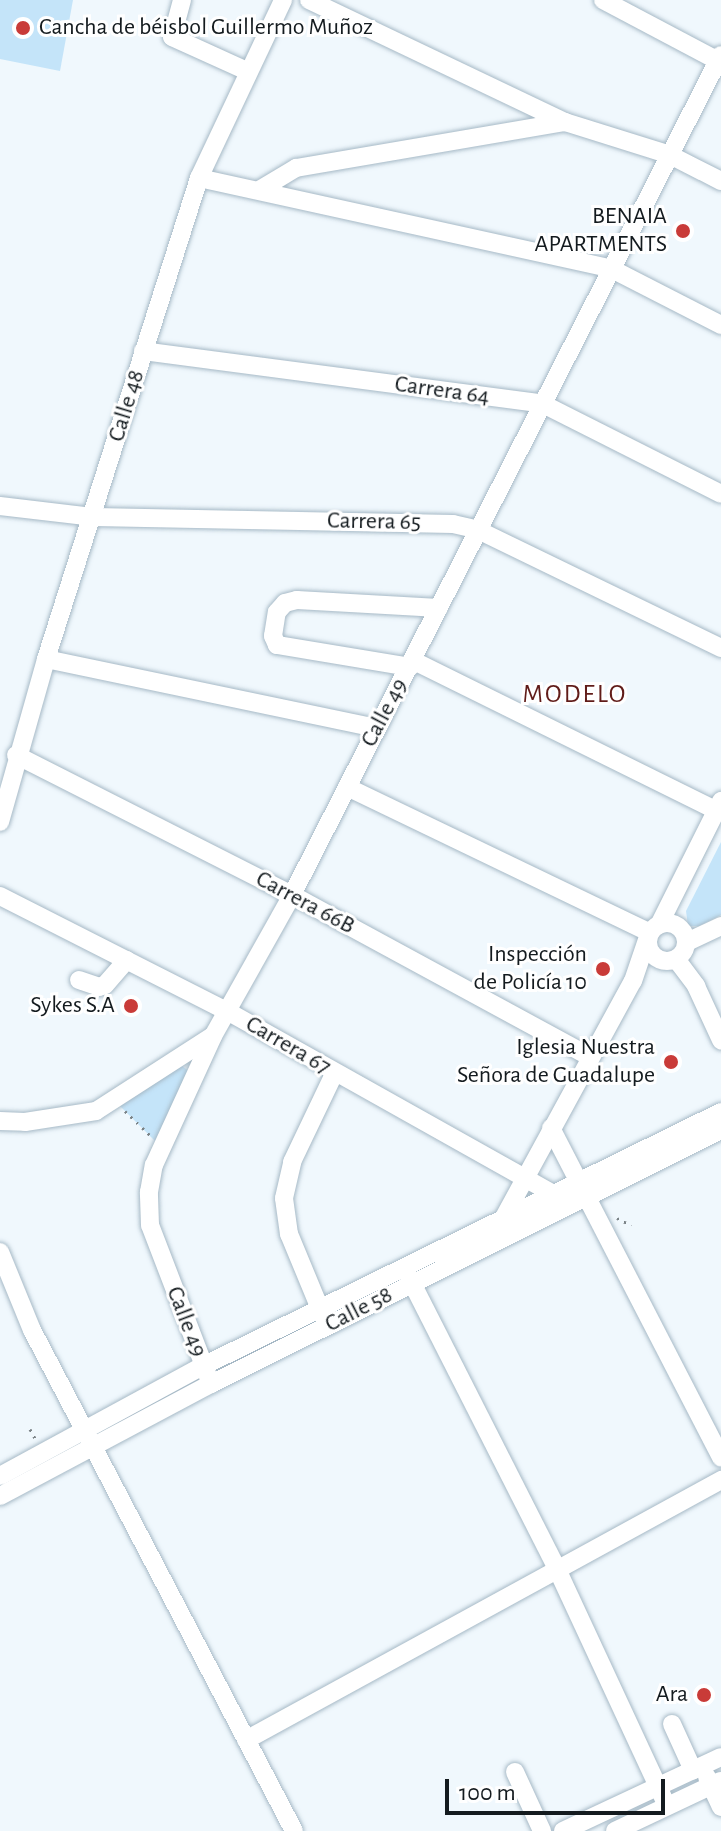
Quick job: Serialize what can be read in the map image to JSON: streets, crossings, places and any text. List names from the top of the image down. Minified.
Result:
{"streets":{"street":["Carrera 64","Calle 48","Carrera 65","Calle 49","Carrera 66B","Carrera 67","Calle 58"]},"crossings":[["Carrera 64","Calle 48"],["Carrera 64","Calle 49"],["Calle 48","Carrera 65"],["Calle 48","Carrera 66B"],["Carrera 65","Calle 49"],["Calle 49","Carrera 66B"],["Calle 49","Carrera 67"],["Calle 49","Calle 58"],["Carrera 67","Calle 58"]],"districts":["MODELO"],"places":["Cancha de béisbol Guillermo Muñoz","BENAIA APARTMENTS","Inspección de Policía 10","Sykes S.A","Iglesia Nuestra Señora de Guadalupe","Ara"],"scale_bar":"100 m"}
